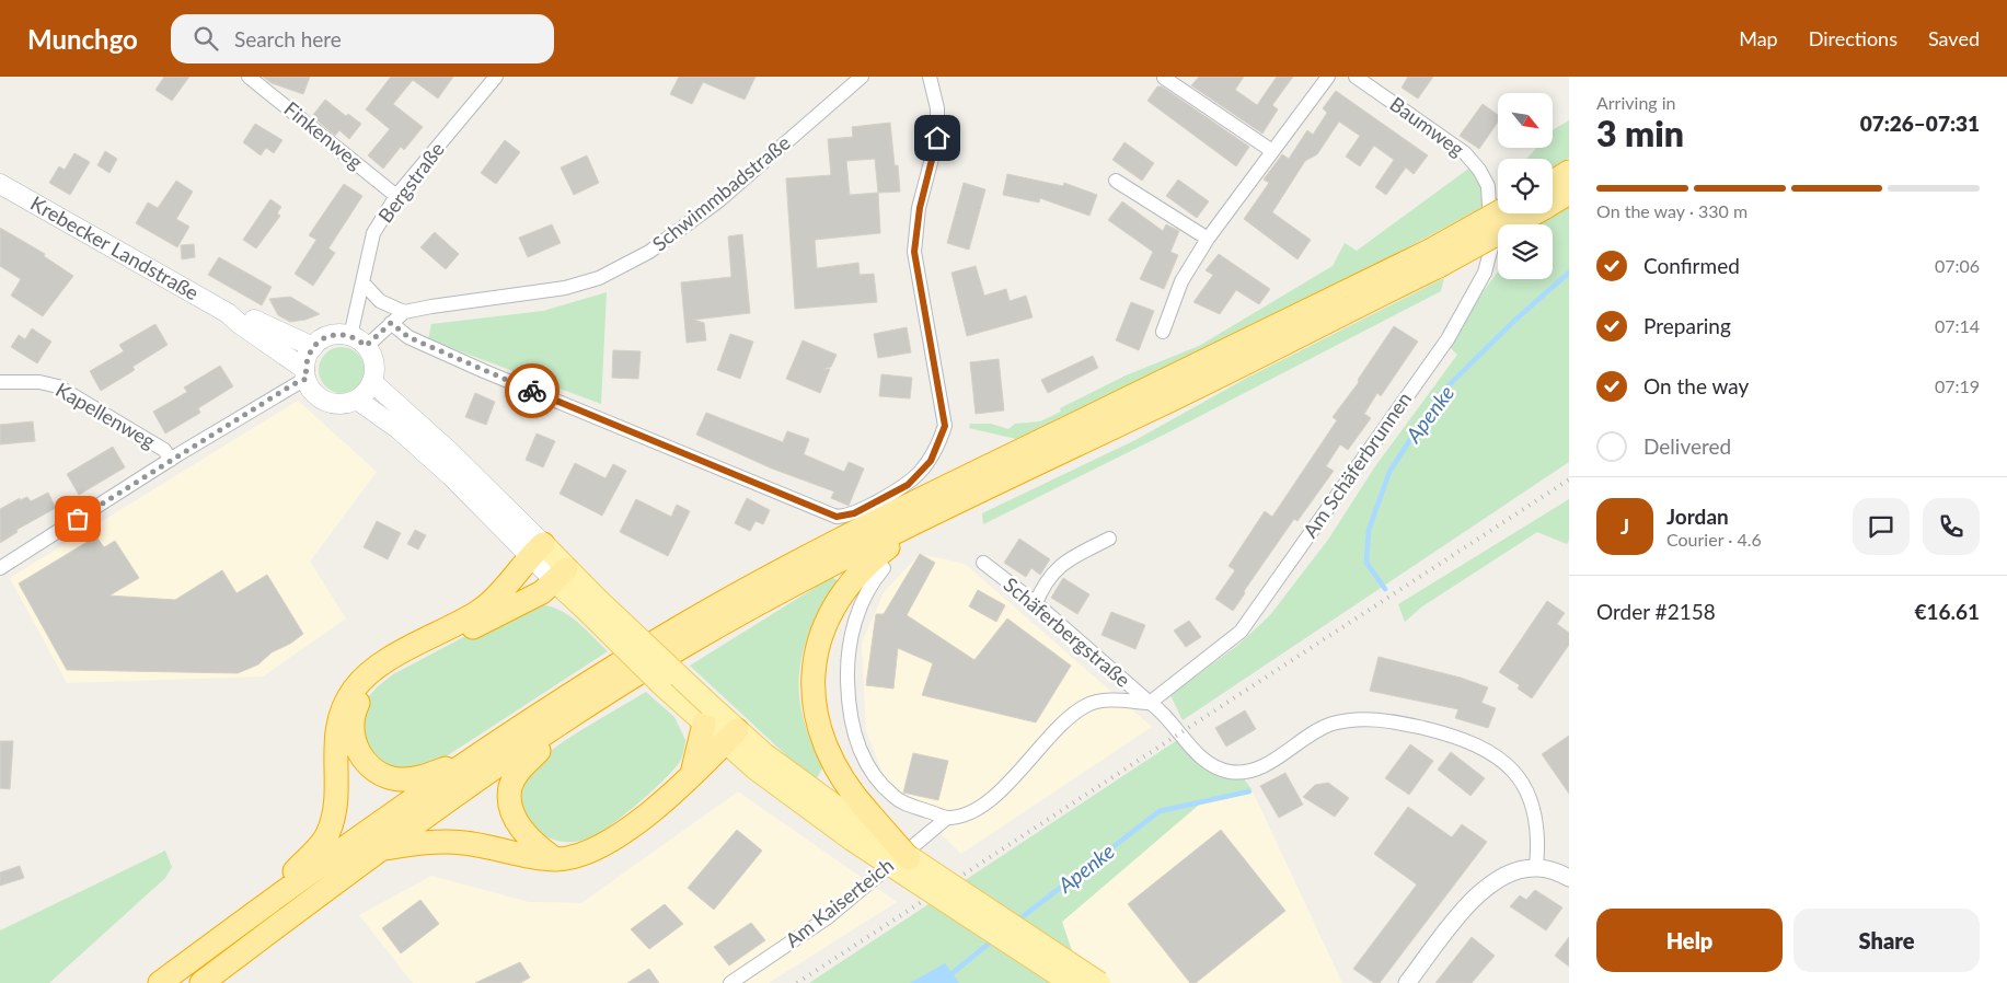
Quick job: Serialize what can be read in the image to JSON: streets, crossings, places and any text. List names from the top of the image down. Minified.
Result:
{"streets":{"main road":["Krebecker Landstraße"],"street":["Baumweg","Finkenweg","Bergstraße","Schwimmbadstraße","Kapellenweg","Am Schäferbrunnen","Schäferbergstraße","Am Kaiserteich"]},"crossings":[["Baumweg","Am Schäferbrunnen"],["Finkenweg","Bergstraße"],["Bergstraße","Schwimmbadstraße"],["Bergstraße","Krebecker Landstraße"],["Schwimmbadstraße","Krebecker Landstraße"],["Am Schäferbrunnen","Schäferbergstraße"]],"water":["Apenke"],"north":"bottom right","page":{"header":"Munchgo","search":"Search here","nav":["Map","Directions","Saved"],"heading":["3 min","Arriving in","07:26–07:31"],"panel":["Jordan","Courier · 4.6","Order #2158","€16.61"],"bar":"On the way · 330 m","list":[["Confirmed","07:06"],["Preparing","07:14"],["On the way","07:19"],"Delivered"],"round":"J","buttons":["Help","Share"]}}
